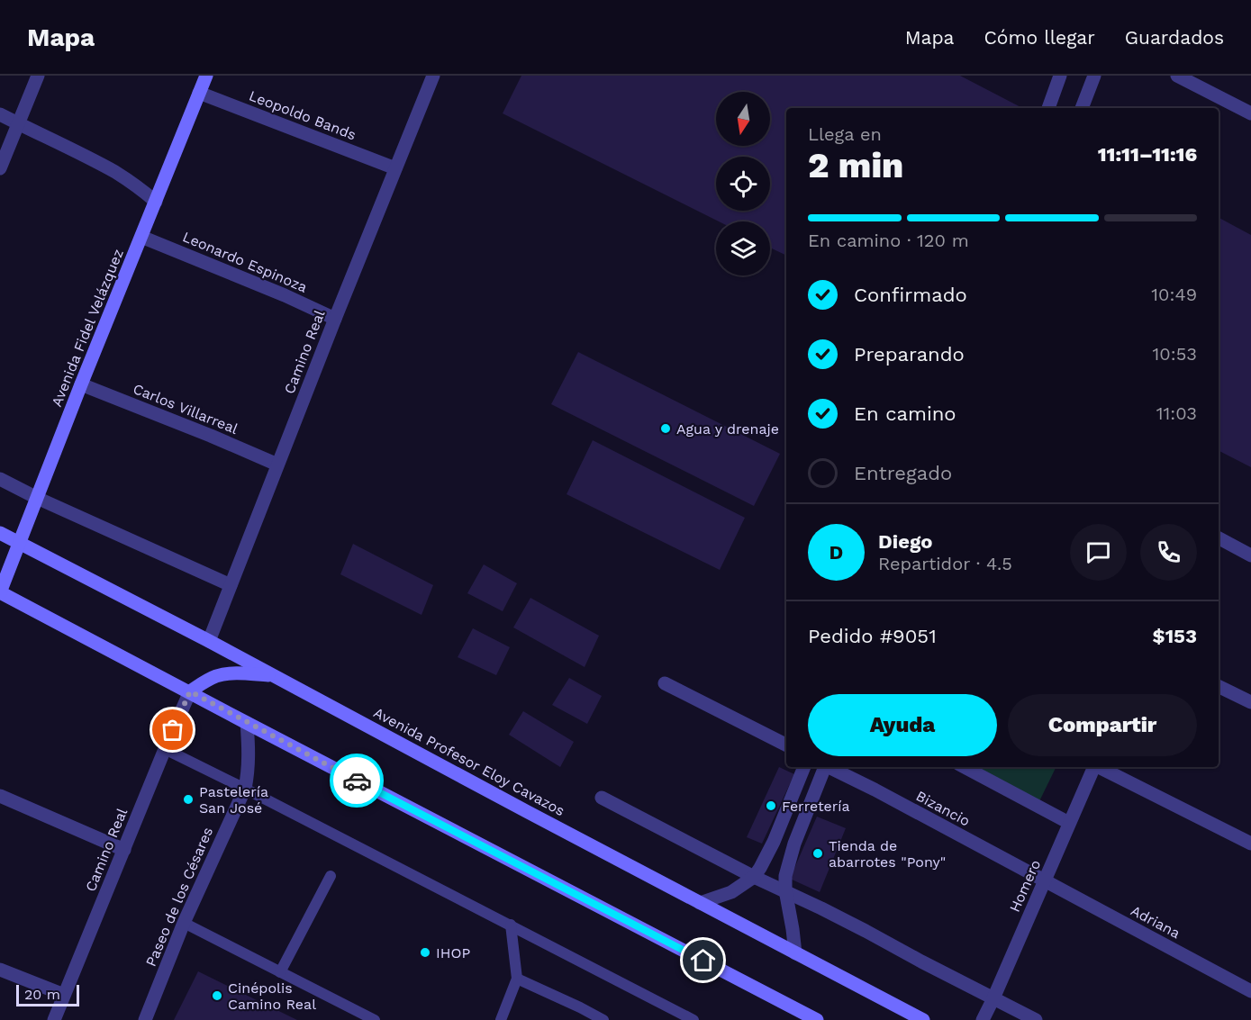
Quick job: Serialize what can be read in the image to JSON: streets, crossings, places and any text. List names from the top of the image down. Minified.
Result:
{"streets":{"main road":["Avenida Fidel Velázquez","Avenida Profesor Eloy Cavazos"],"street":["Leopoldo Bands","Leonardo Espinoza","Camino Real","Carlos Villarreal","Bizancio","Homero","Paseo de los Césares","Adriana"]},"crossings":[["Leopoldo Bands","Avenida Fidel Velázquez"],["Leopoldo Bands","Camino Real"],["Leonardo Espinoza","Avenida Fidel Velázquez"],["Leonardo Espinoza","Camino Real"],["Avenida Fidel Velázquez","Carlos Villarreal"],["Avenida Fidel Velázquez","Avenida Profesor Eloy Cavazos"],["Camino Real","Carlos Villarreal"],["Camino Real","Avenida Profesor Eloy Cavazos"],["Bizancio","Homero"],["Bizancio","Adriana"],["Homero","Adriana"]],"places":["Agua y drenaje","Pastelería San José","Ferretería","Tienda de abarrotes \"Pony\"","IHOP","Cinépolis Camino Real"],"scale_bar":"20 m","north":"bottom","page":{"header":"Mapa","nav":["Mapa","Cómo llegar","Guardados"],"heading":["2 min","Llega en","11:11–11:16"],"panel":["Diego","Repartidor · 4.5","Pedido #9051","$153"],"bar":"En camino · 120 m","list":[["Confirmado","10:49"],["Preparando","10:53"],["En camino","11:03"],"Entregado"],"round":"D","buttons":["Ayuda","Compartir"],"scale":"20 m"}}
